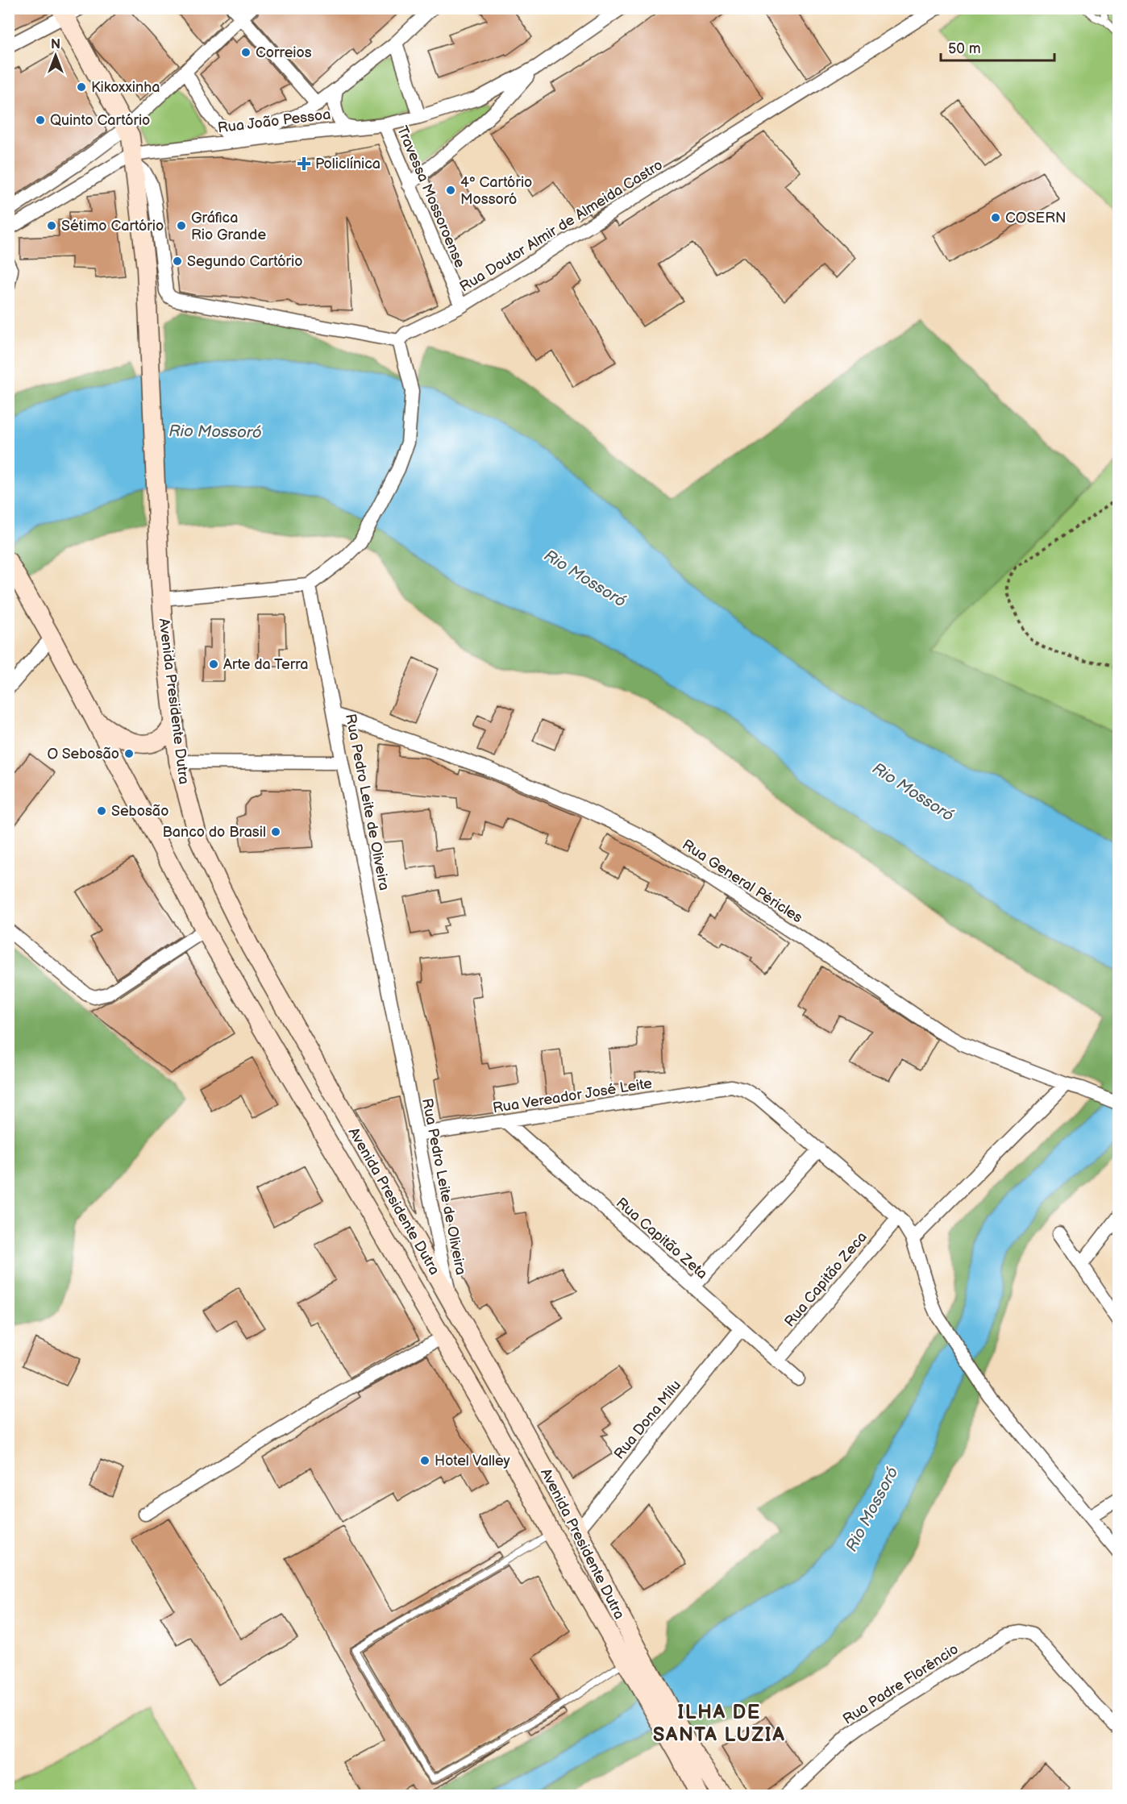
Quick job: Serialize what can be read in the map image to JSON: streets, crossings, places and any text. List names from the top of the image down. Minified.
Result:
{"streets":{"main road":["Avenida Presidente Dutra"],"street":["Rua João Pessoa","Travessa Mossoroense","Rua Doutor Almir de Almeida Castro","Rua Pedro Leite de Oliveira","Rua General Péricles","Rua Vereador José Leite","Rua Capitão Zeta","Rua Capitão Zeca","Rua Dona Milu","Rua Padre Florêncio"]},"crossings":[["Rua João Pessoa","Travessa Mossoroense"],["Rua João Pessoa","Avenida Presidente Dutra"],["Travessa Mossoroense","Rua Doutor Almir de Almeida Castro"],["Avenida Presidente Dutra","Rua Pedro Leite de Oliveira"],["Avenida Presidente Dutra","Rua Dona Milu"],["Rua Pedro Leite de Oliveira","Rua General Péricles"],["Rua Pedro Leite de Oliveira","Rua Vereador José Leite"],["Rua Vereador José Leite","Rua Capitão Zeta"],["Rua Capitão Zeta","Rua Capitão Zeca"],["Rua Capitão Zeta","Rua Dona Milu"]],"districts":["ILHA DE SANTA LUZIA"],"water":["Rio Mossoró"],"places":{"other":["Correios","Kikoxxinha","Quinto Cartório","4º Cartório Mossoró","COSERN","Sétimo Cartório","Gráfica Rio Grande","Segundo Cartório","Arte da Terra","O Sebosão","Sebosão","Banco do Brasil","Hotel Valley"],"health":["Policlínica"]},"scale_bar":"50 m","north":"top"}
